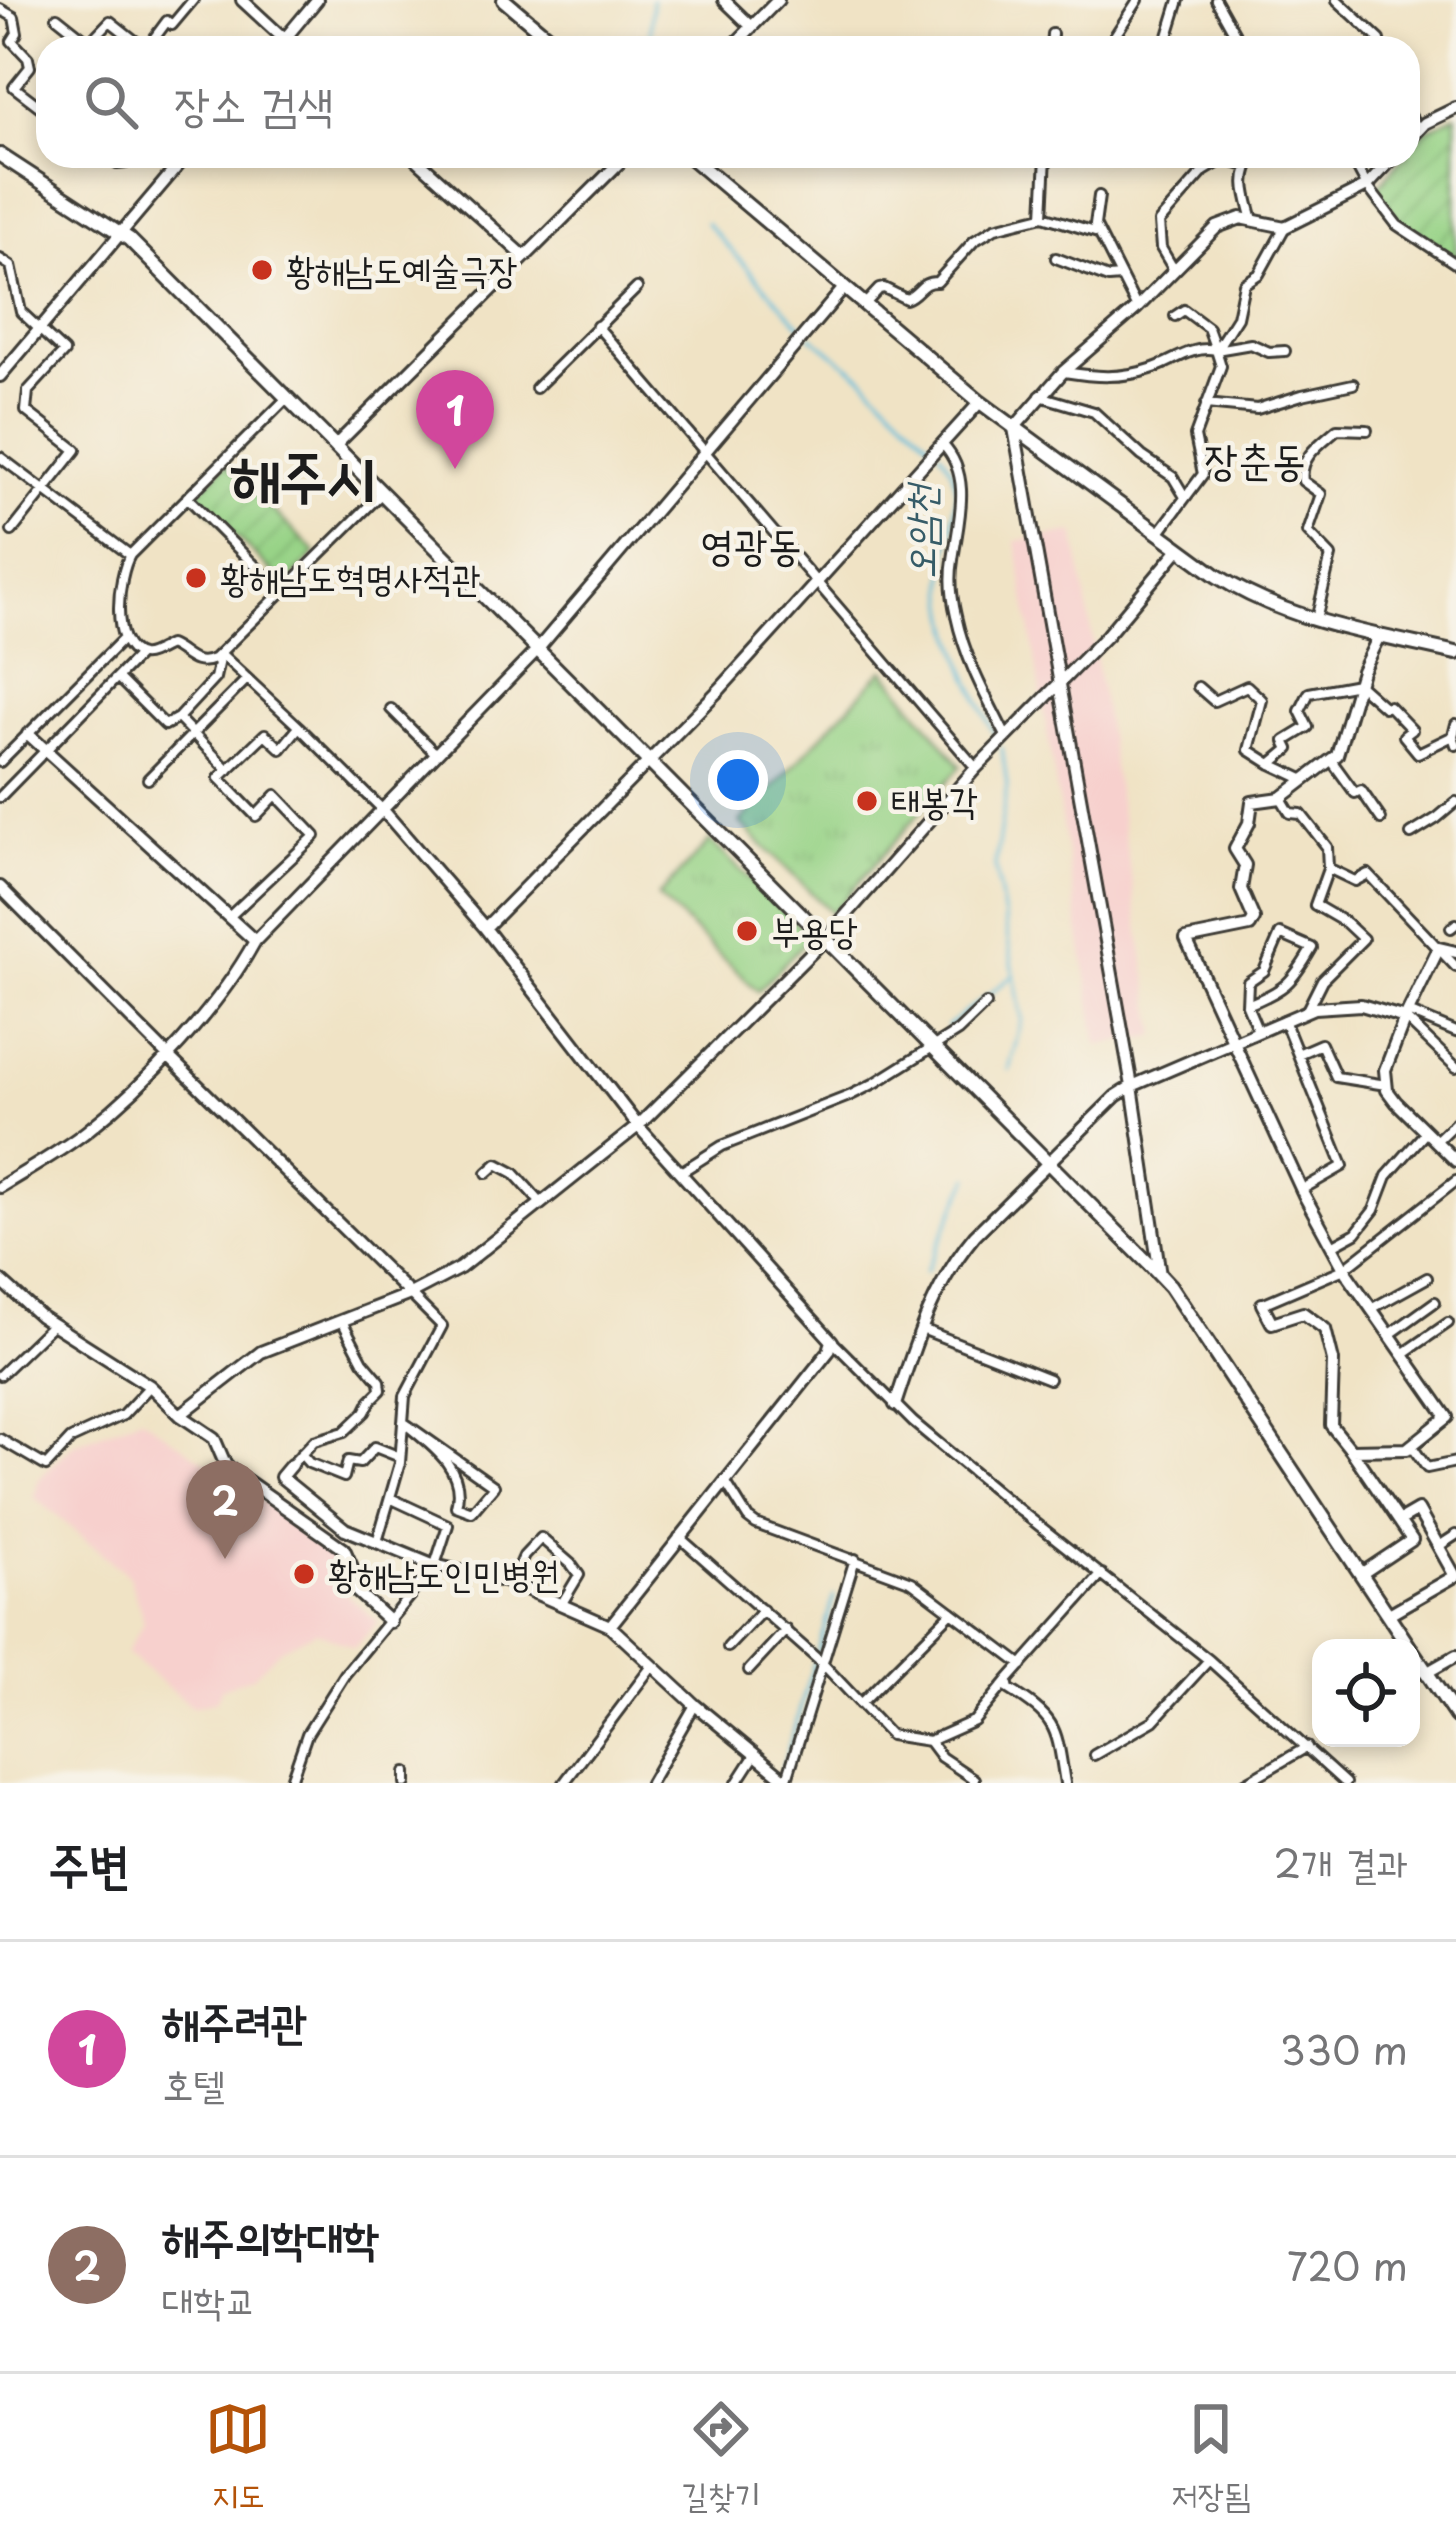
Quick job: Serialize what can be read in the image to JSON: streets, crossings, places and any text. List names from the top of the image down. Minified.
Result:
{"districts":["장춘동","해주시","영광동"],"water":["오암천"],"places":["황해남도예술극장","황해남도혁명사적관","태봉각","부용당","황해남도인민병원"],"page":{"search":"장소 검색","pins":["1","2"],"heading":["주변","2개 결과"],"list":[{"mark":"1","name":"해주려관","note":"호텔","value":"330 m"},{"mark":"2","name":"해주의학대학","note":"대학교","value":"720 m"}],"nav":["지도","길찾기","저장됨"]}}
